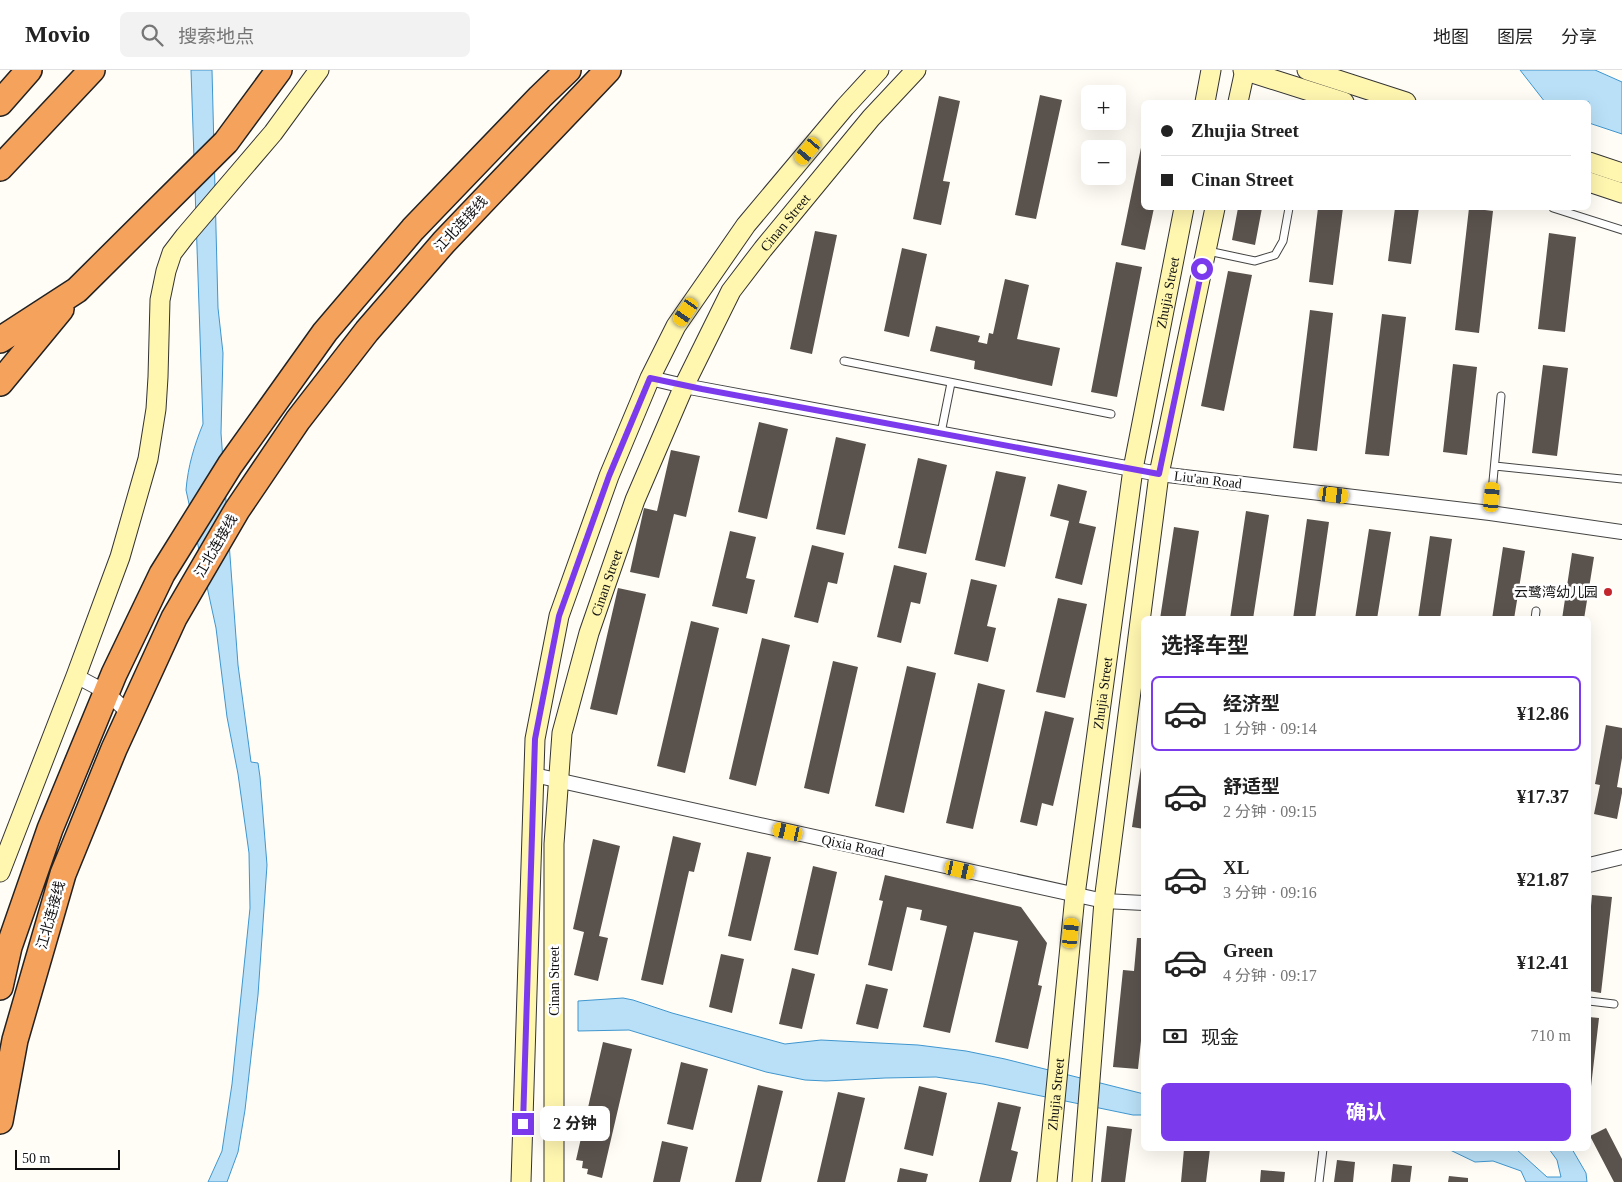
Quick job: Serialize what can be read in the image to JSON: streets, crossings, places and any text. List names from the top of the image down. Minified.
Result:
{"streets":{"highway":["江北连接线"],"street":["Cinan Street","Zhujia Street","Liu'an Road","Qixia Road"]},"crossings":[["Cinan Street","Liu'an Road"],["Cinan Street","Qixia Road"],["Zhujia Street","Liu'an Road"],["Zhujia Street","Qixia Road"]],"places":["云鹭湾幼儿园"],"scale_bar":"50 m","page":{"header":"Movio","search":"搜索地点","nav":["地图","图层","分享"],"map_buttons":["+","−"],"banner":["Zhujia Street","Cinan Street"],"heading":"选择车型","list":[{"name":"经济型","note":"1 分钟 · 09:14","value":"¥12.86"},{"name":"舒适型","note":"2 分钟 · 09:15","value":"¥17.37"},{"name":"XL","note":"3 分钟 · 09:16","value":"¥21.87"},{"name":"Green","note":"4 分钟 · 09:17","value":"¥12.41"}],"pay":["现金","710 m"],"buttons":"确认","bubble":"2 分钟","scale":"50 m"}}
